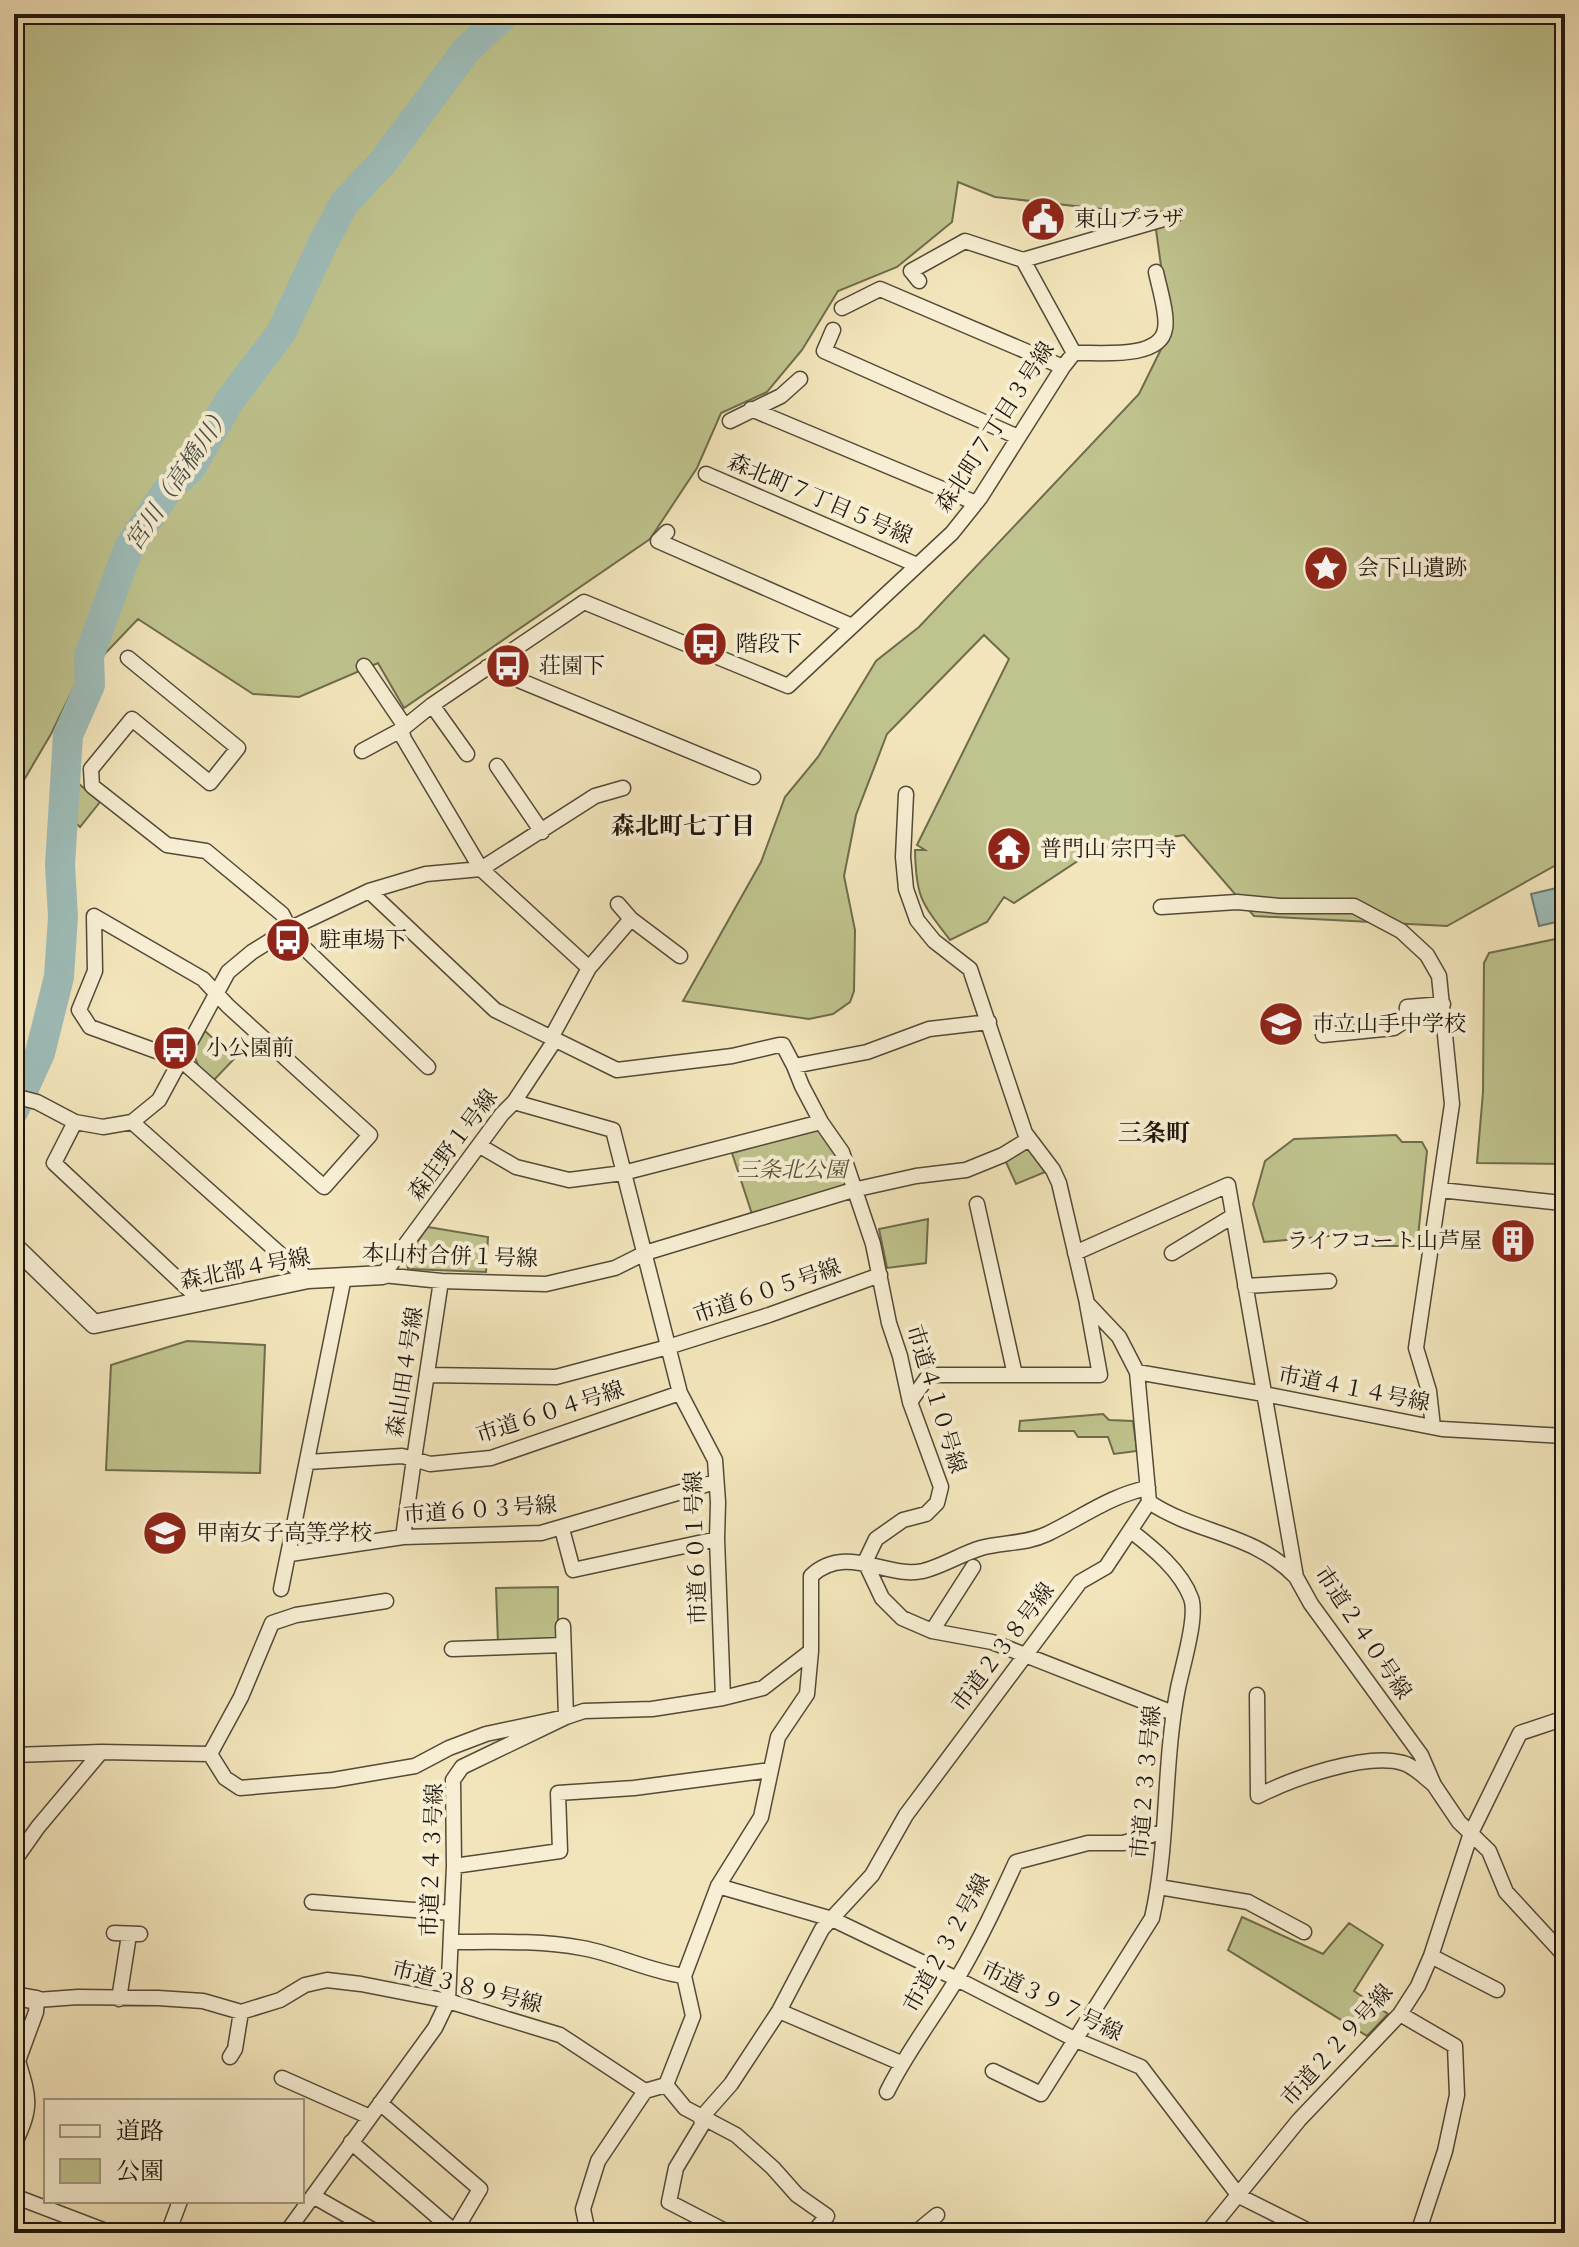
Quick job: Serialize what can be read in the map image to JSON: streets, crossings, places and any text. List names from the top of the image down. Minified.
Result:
{"streets":{"street":["森北町７丁目３号線","森北町７丁目５号線","森庄野１号線","本山村合併１号線","森北部４号線","市道６０５号線","森山田４号線","市道４１４号線","市道４１０号線","市道６０４号線","市道６０３号線","市道６０１号線","市道２４０号線","市道２３８号線","市道２３３号線","市道２４３号線","市道２３２号線","市道３８９号線","市道３９７号線","市道２２９号線"]},"crossings":[["森北町７丁目３号線","森北町７丁目５号線"],["森庄野１号線","本山村合併１号線"],["森庄野１号線","市道６０１号線"],["本山村合併１号線","森北部４号線"],["本山村合併１号線","森山田４号線"],["本山村合併１号線","市道４１０号線"],["本山村合併１号線","市道６０１号線"],["市道６０５号線","森山田４号線"],["市道６０５号線","市道４１０号線"],["市道６０５号線","市道６０１号線"],["森山田４号線","市道６０４号線"],["市道４１４号線","市道２４０号線"],["市道６０４号線","市道６０１号線"],["市道６０３号線","市道６０１号線"],["市道６０１号線","市道２４３号線"],["市道２４０号線","市道２２９号線"],["市道２３８号線","市道２３３号線"],["市道２３８号線","市道３９７号線"],["市道２３３号線","市道２３２号線"],["市道２３３号線","市道３９７号線"],["市道２４３号線","市道３８９号線"],["市道２３２号線","市道３９７号線"],["市道３９７号線","市道２２９号線"]],"districts":["森北町七丁目","三条町"],"water":["宮川（高橋川）"],"parks":["三条北公園"],"places":{"public building":["東山プラザ"],"place":["会下山遺跡"],"bus stop":["階段下","荘園下","駐車場下","小公園前"],"temple":["普門山 宗円寺"],"school or university":["市立山手中学校","甲南女子高等学校"],"building":["ライフコート山芦屋"]},"legend":["道路","公園"]}
